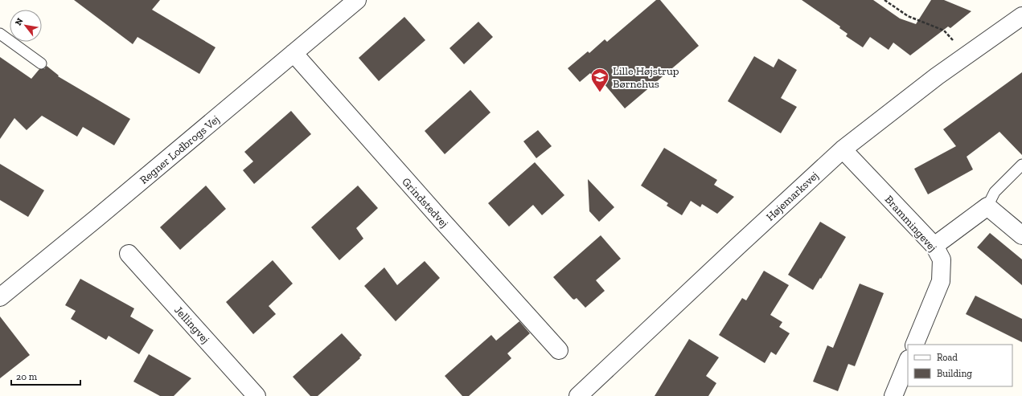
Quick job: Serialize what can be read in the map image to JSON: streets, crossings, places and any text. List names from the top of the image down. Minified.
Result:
{"streets":{"street":["Regner Lodbrogs Vej","Højemarksvej","Grindstedvej","Brammingevej","Jellingvej"]},"crossings":[["Regner Lodbrogs Vej","Grindstedvej"],["Højemarksvej","Brammingevej"]],"places":{"school or university":["Lille Højstrup Børnehus"]},"legend":["Road","Building"],"scale_bar":"20 m","north":"top left"}
